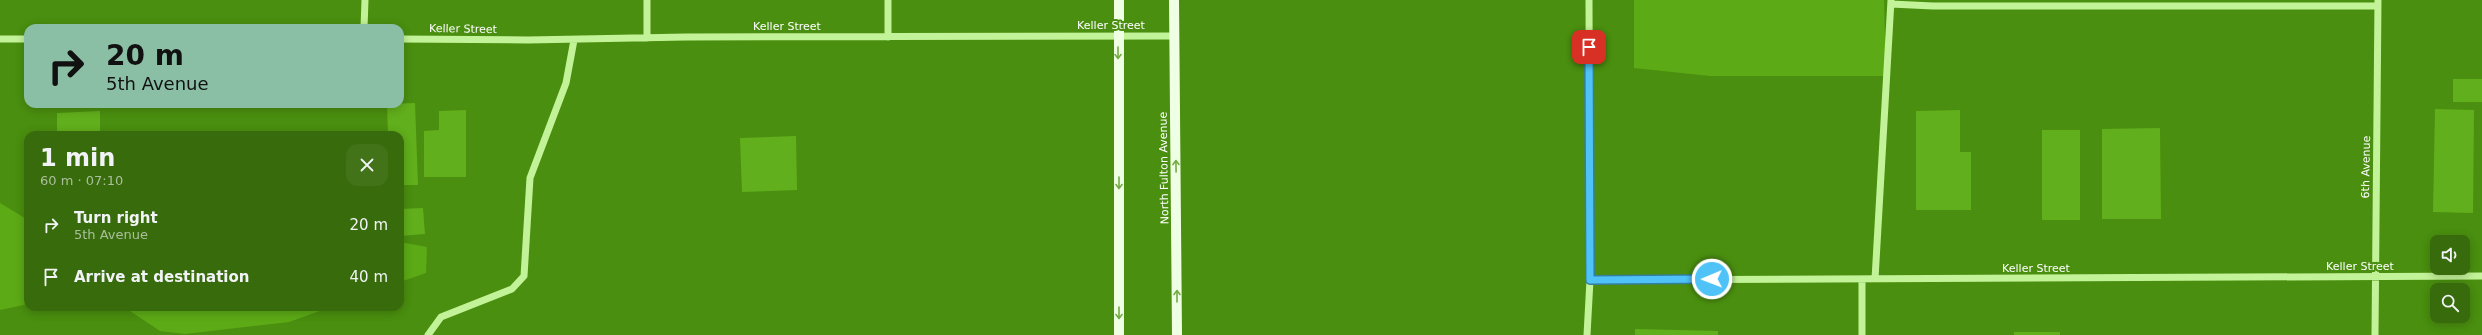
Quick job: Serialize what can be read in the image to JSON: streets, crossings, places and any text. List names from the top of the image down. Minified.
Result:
{"streets":{"main road":["North Fulton Avenue"],"street":["Keller Street","6th Avenue"]},"crossings":[["Keller Street","6th Avenue"],["Keller Street","North Fulton Avenue"]],"page":{"turn":["20 m","5th Avenue"],"heading":["1 min","60 m · 07:10"],"list":[{"name":"Turn right","note":"5th Avenue","value":"20 m"},{"name":"Arrive at destination","value":"40 m"}]}}
